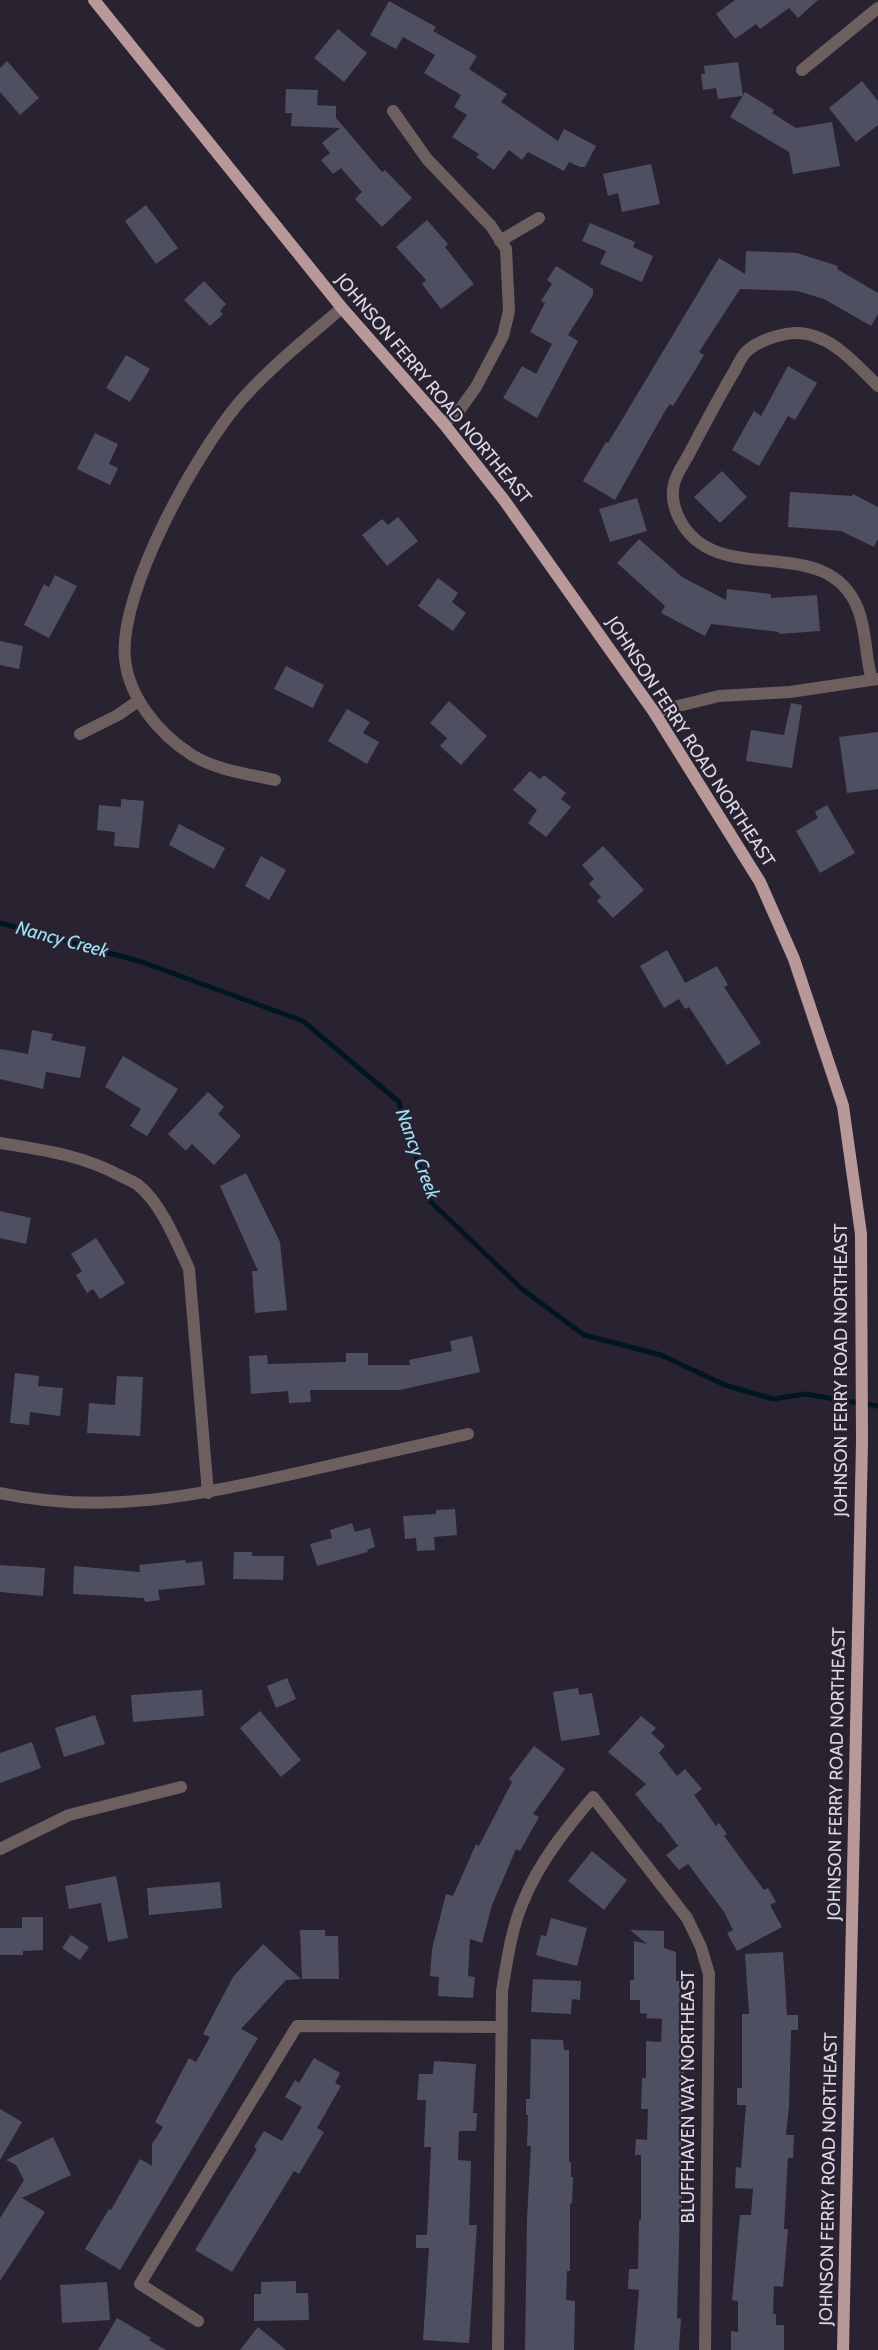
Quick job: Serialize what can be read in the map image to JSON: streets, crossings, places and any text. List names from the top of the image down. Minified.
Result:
{"streets":{"main road":["JOHNSON FERRY ROAD NORTHEAST"],"street":["BLUFFHAVEN WAY NORTHEAST"]},"water":["Nancy Creek"]}
